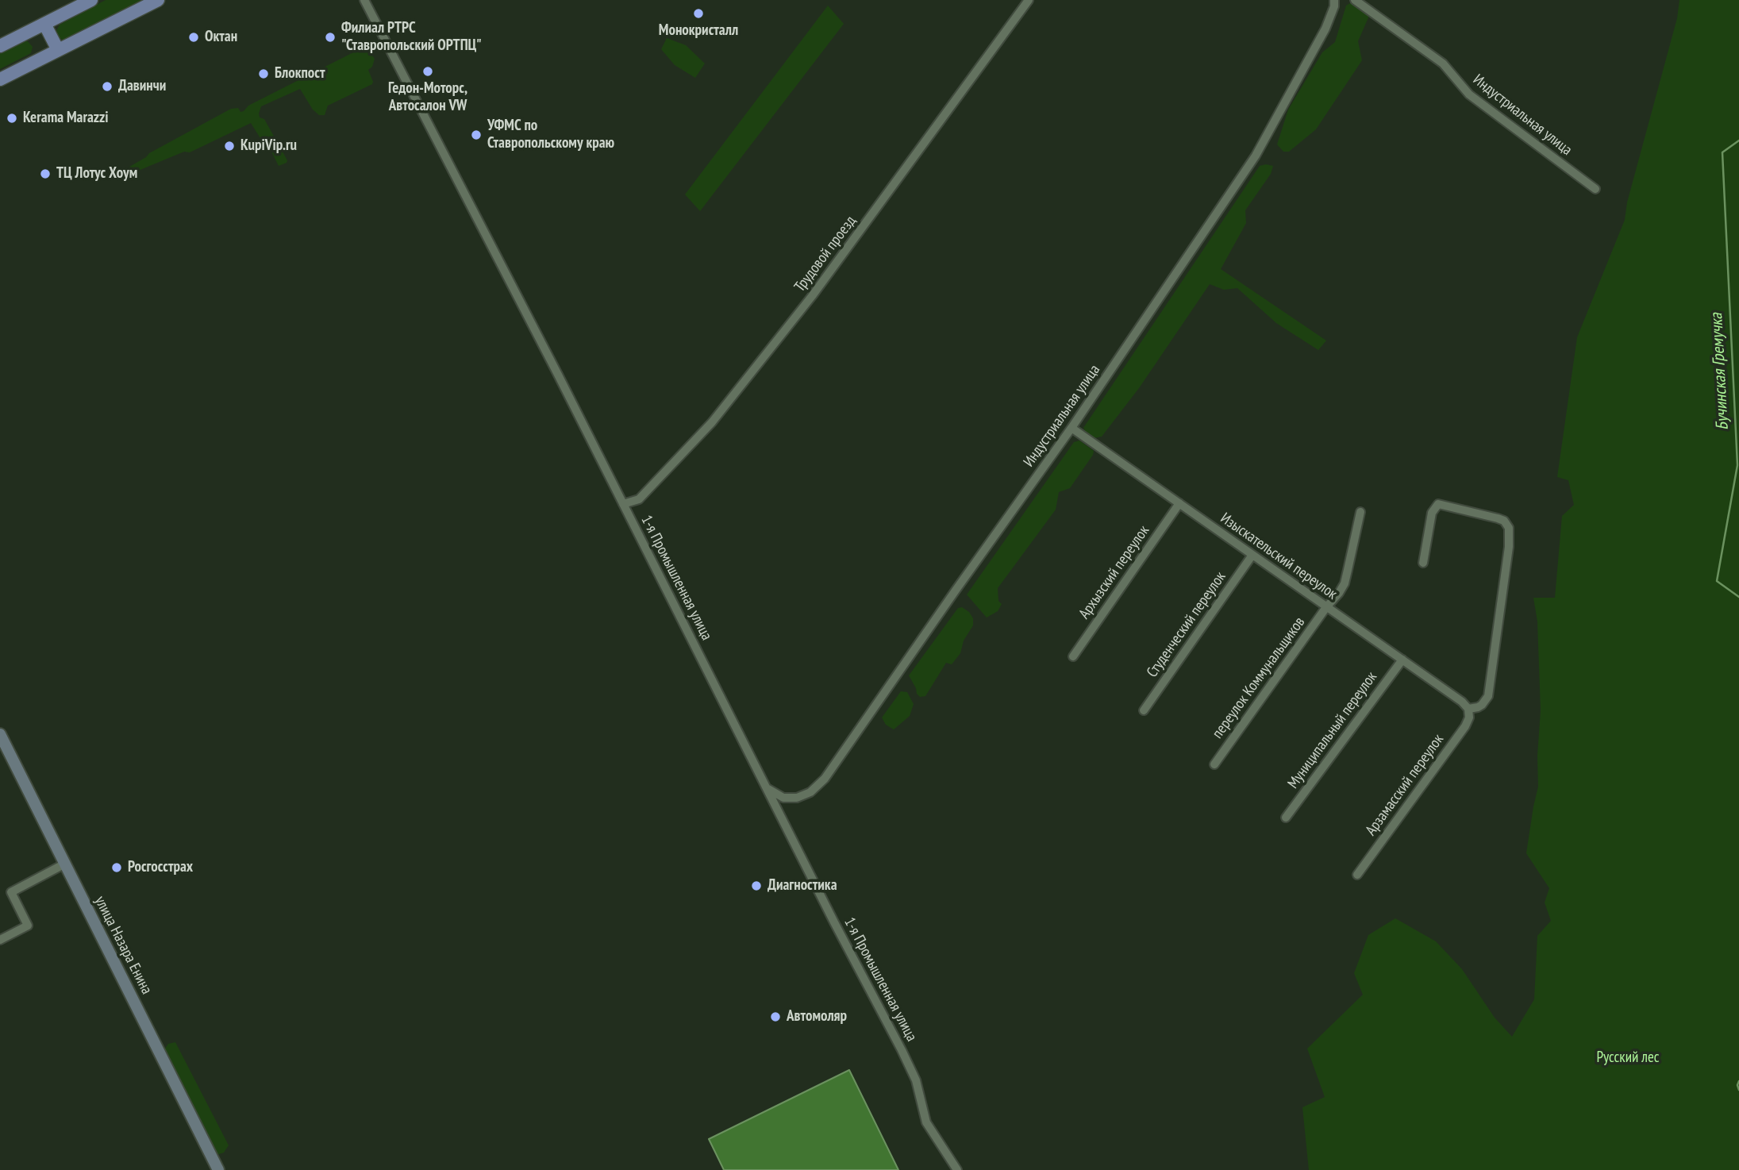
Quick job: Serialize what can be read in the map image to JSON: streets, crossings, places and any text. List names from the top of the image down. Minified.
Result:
{"streets":{"main road":["улица Назара Енина"],"street":["Индустриальная улица","Трудовой проезд","Изыскательский переулок","Архызский переулок","1-я Промышленная улица","Студенческий переулок","переулок Коммунальщиков","Муниципальный переулок","Арзамасский переулок"]},"crossings":[["Индустриальная улица","Изыскательский переулок"],["Индустриальная улица","1-я Промышленная улица"],["Трудовой проезд","1-я Промышленная улица"],["Изыскательский переулок","Архызский переулок"],["Изыскательский переулок","Студенческий переулок"],["Изыскательский переулок","переулок Коммунальщиков"],["Изыскательский переулок","Муниципальный переулок"],["Изыскательский переулок","Арзамасский переулок"]],"water":["Бучинская Гремучка"],"parks":["Русский лес"],"places":["Монокристалл","Октан","Филиал РТРС \"Ставропольский ОРТПЦ\"","Гедон-Моторс, Автосалон VW","Блокпост","Давинчи","Kerama Marazzi","УФМС по Ставропольскому краю","KupiVip.ru","ТЦ Лотус Хоум","Росгосстрах","Диагностика","Автомоляр"]}
